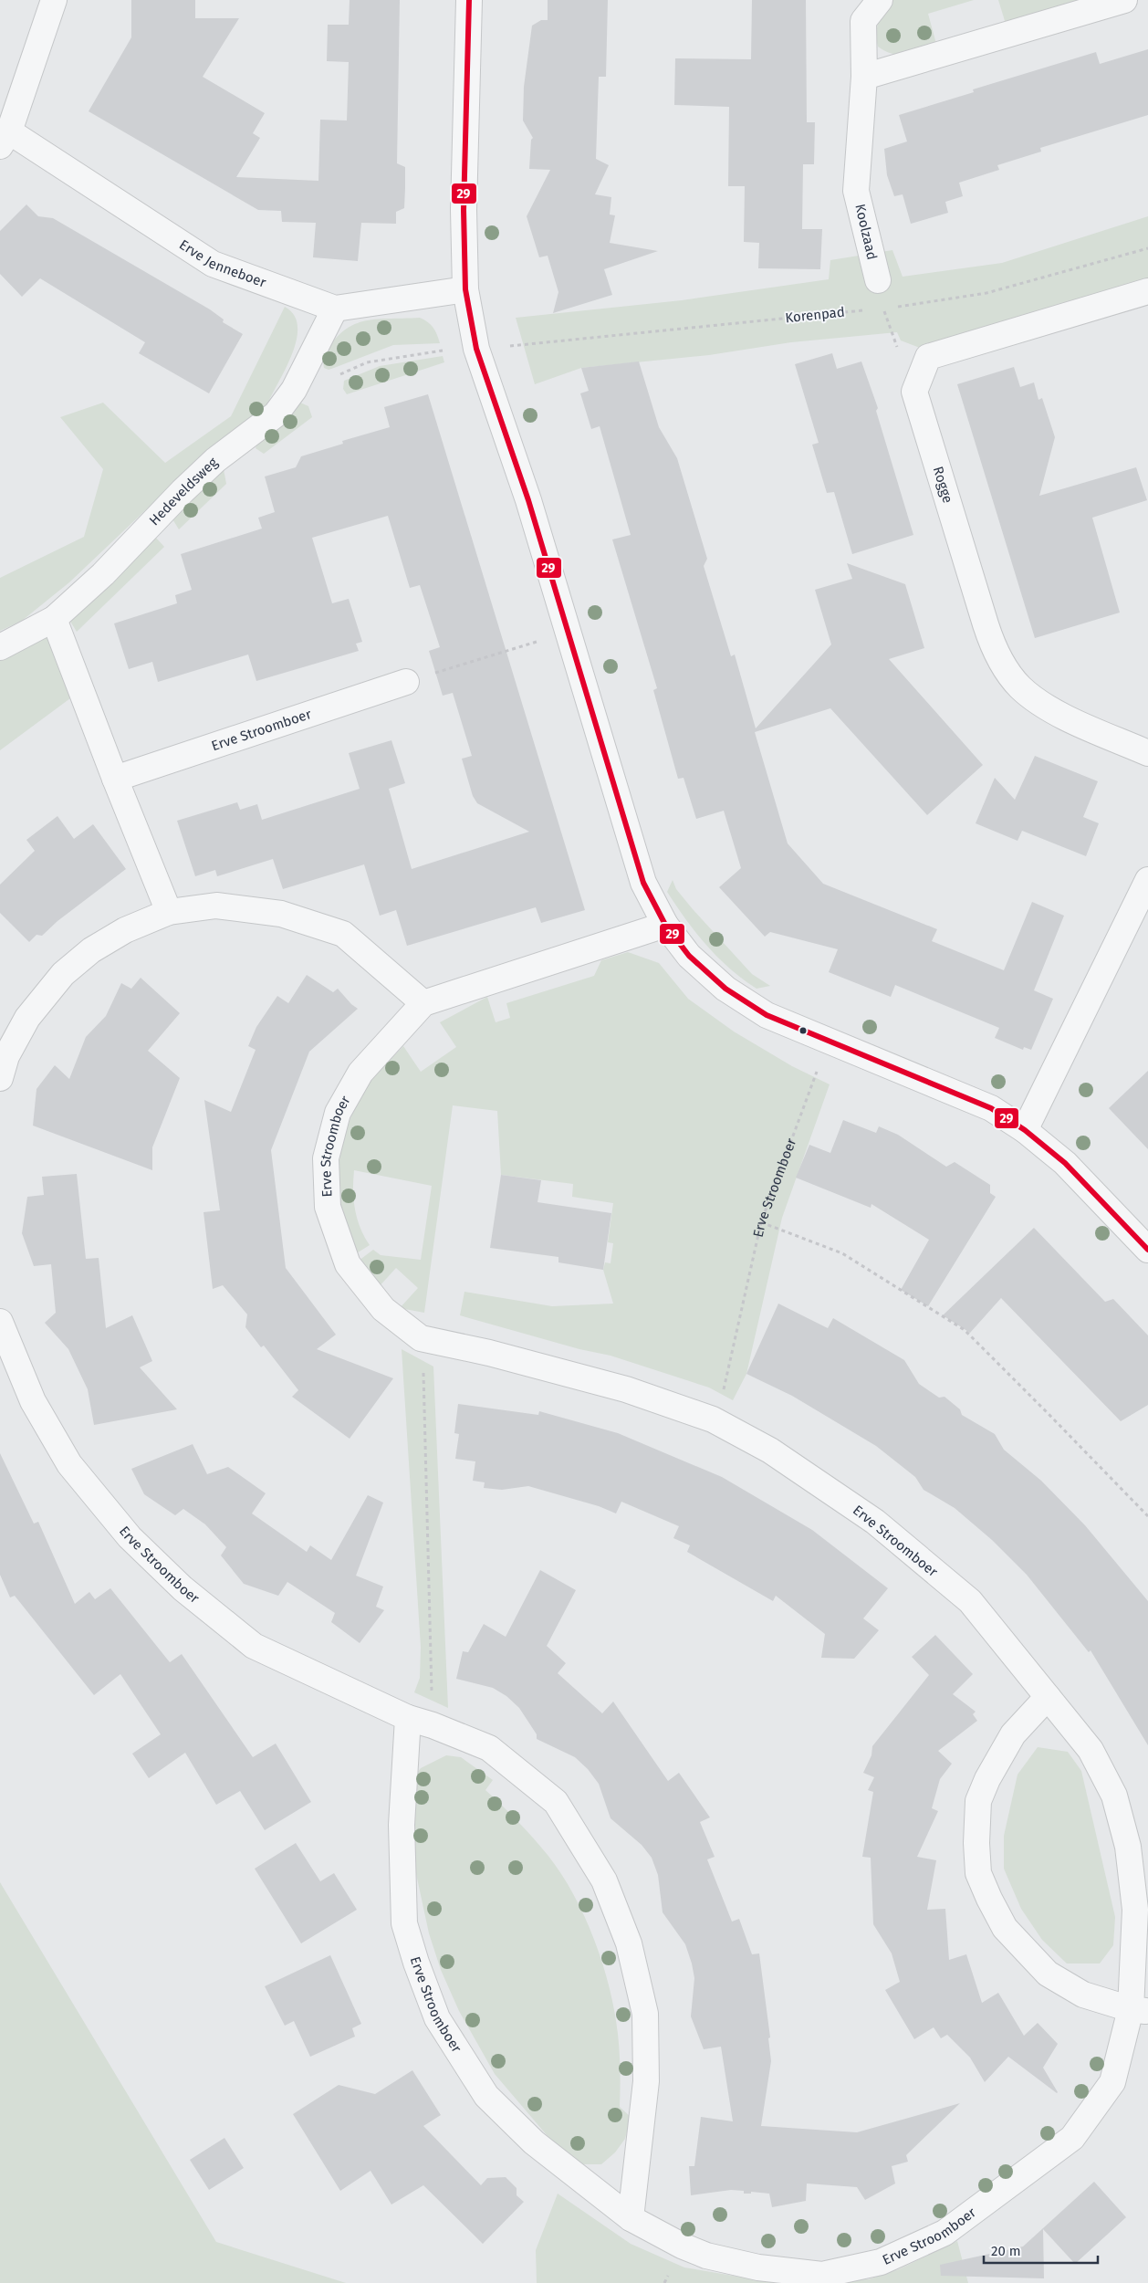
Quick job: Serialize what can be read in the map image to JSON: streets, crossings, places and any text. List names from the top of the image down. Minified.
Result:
{"streets":{"street":["Koolzaad","Erve Jenneboer","Rogge","Hedeveldsweg","Erve Stroomboer"],"path":["Korenpad"]},"crossings":[["Erve Jenneboer","Hedeveldsweg"],["Korenpad","Hedeveldsweg"]],"lines":["transit line 29"],"scale_bar":"20 m"}
